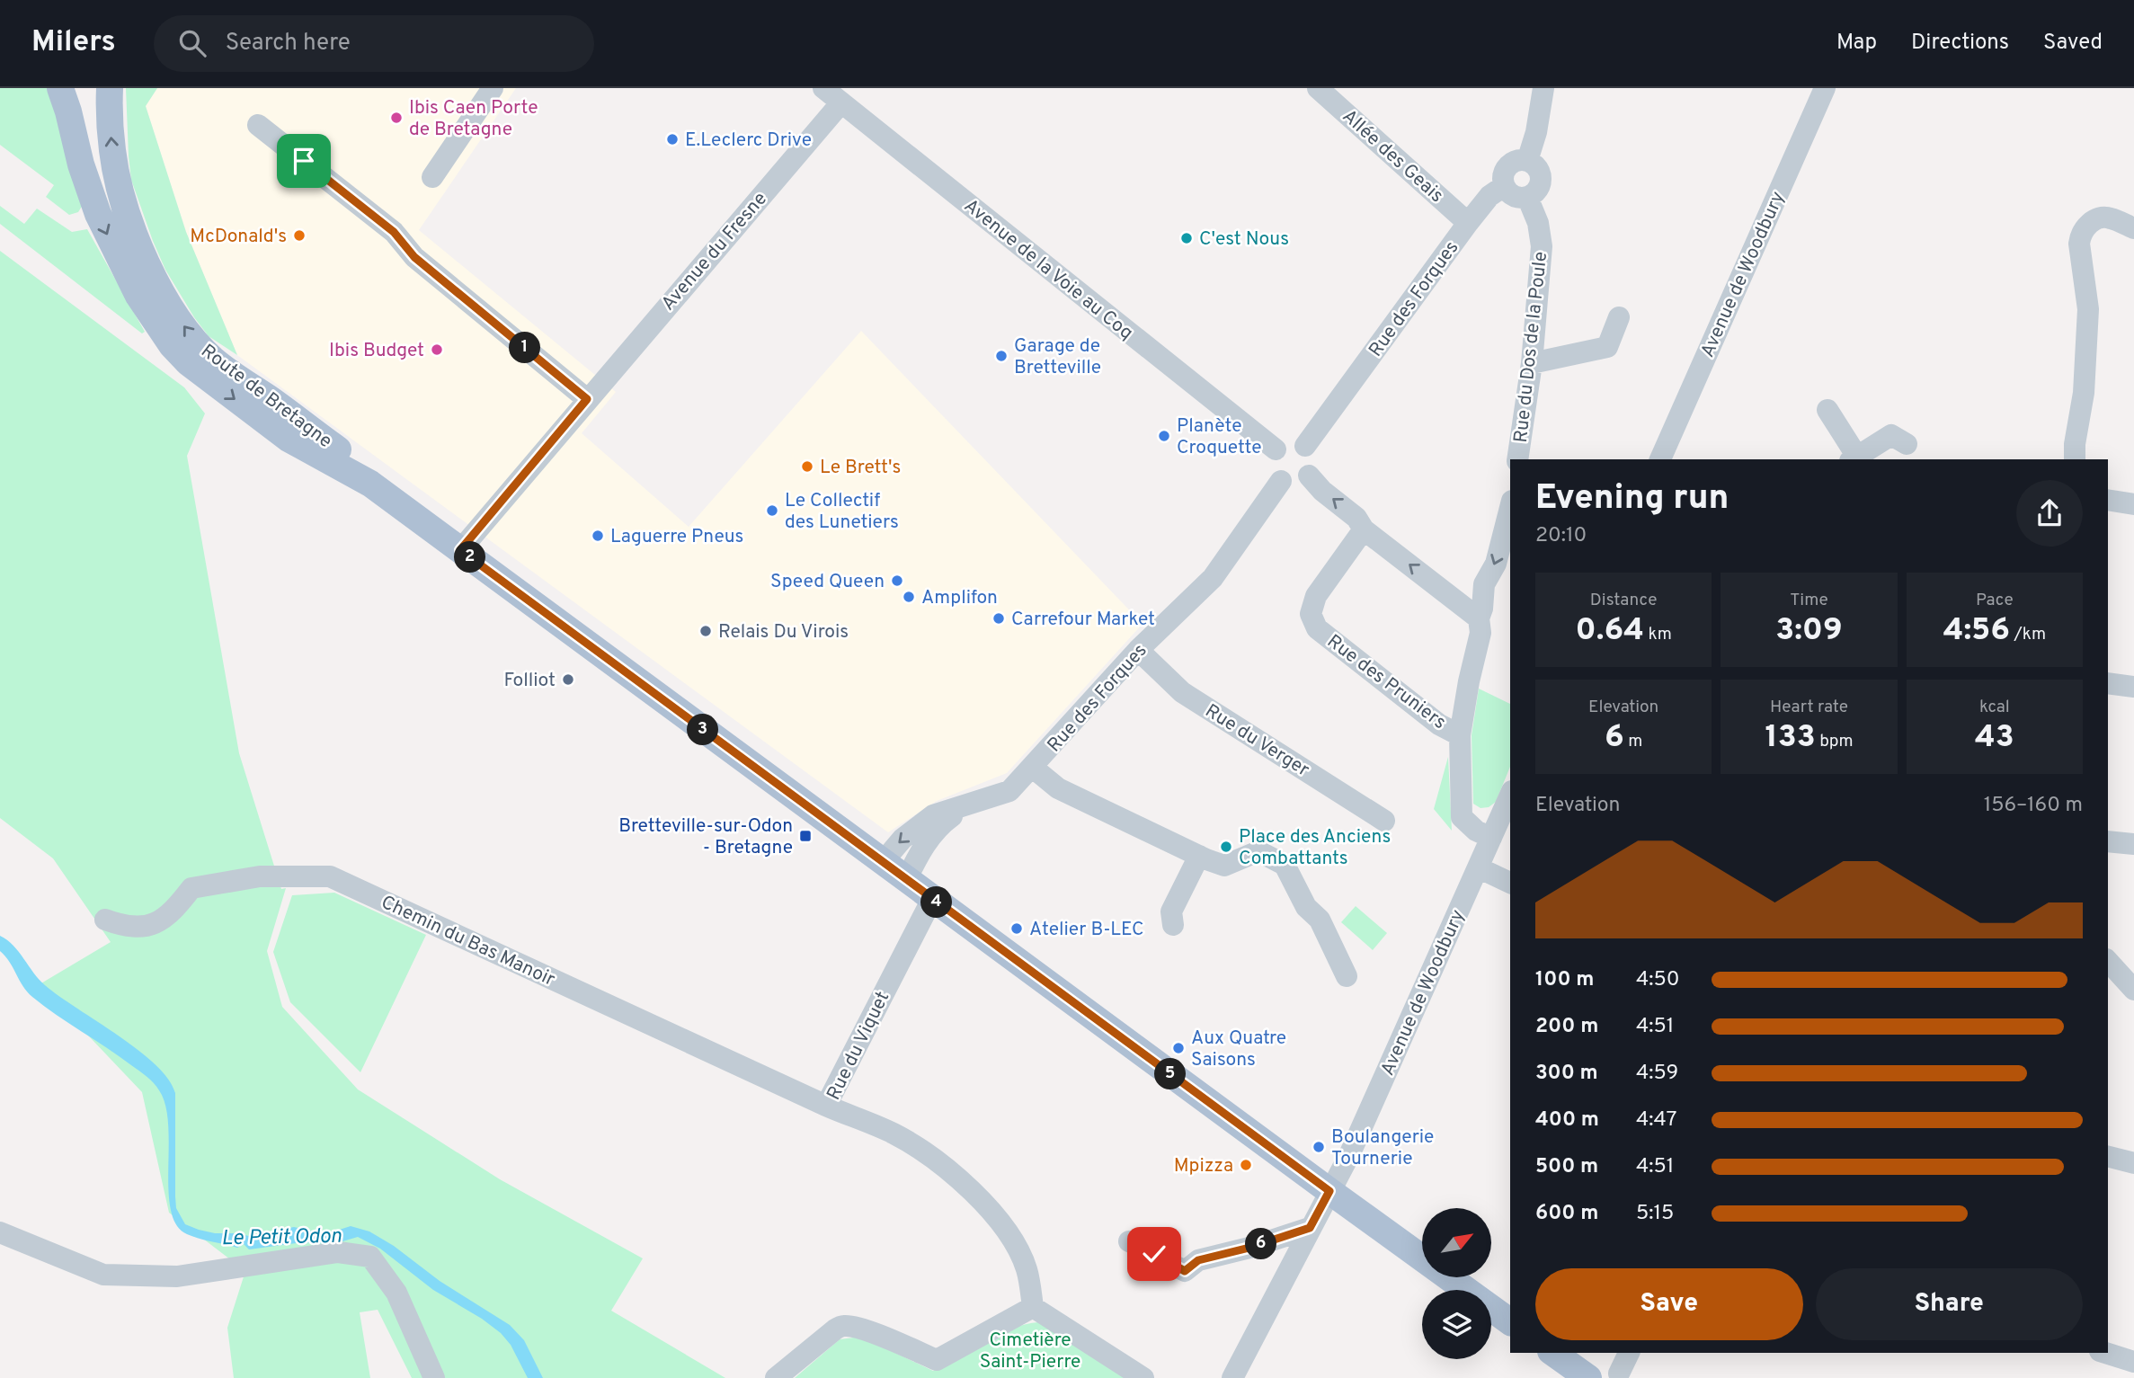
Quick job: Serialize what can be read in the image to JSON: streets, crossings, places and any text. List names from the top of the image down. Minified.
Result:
{"streets":{"main road":["Route de Bretagne"],"street":["Allée des Geais","Avenue du Fresne","Avenue de la Voie au Coq","Avenue de Woodbury","Rue des Forques","Rue du Dos de la Poule","Rue des Pruniers","Rue du Verger","Chemin du Bas Manoir","Rue du Viquet"]},"crossings":[["Allée des Geais","Rue des Forques"],["Avenue du Fresne","Avenue de la Voie au Coq"],["Avenue du Fresne","Route de Bretagne"],["Avenue de la Voie au Coq","Rue des Forques"],["Avenue de Woodbury","Route de Bretagne"],["Rue des Forques","Rue du Dos de la Poule"],["Rue des Forques","Route de Bretagne"],["Rue des Forques","Rue du Verger"],["Route de Bretagne","Rue du Viquet"],["Chemin du Bas Manoir","Rue du Viquet"]],"water":["Le Petit Odon"],"parks":["Cimetière Saint-Pierre"],"places":{"other":["Ibis Caen Porte de Bretagne","E.Leclerc Drive","McDonald's","C'est Nous","Ibis Budget","Garage de Bretteville","Planète Croquette","Le Brett's","Le Collectif des Lunetiers","Laguerre Pneus","Speed Queen","Amplifon","Carrefour Market","Relais Du Virois","Folliot","Place des Anciens Combattants","Atelier B-LEC","Aux Quatre Saisons","Boulangerie Tournerie","Mpizza"],"transit":["Bretteville-sur-Odon - Bretagne"]},"north":"top right","page":{"header":"Milers","search":"Search here","nav":["Map","Directions","Saved"],"pins":["1","2","3","4","5","6"],"heading":["Evening run","20:10"],"stats":[["Distance","0.64 km"],["Time","3:09"],["Pace","4:56 /km"],["Elevation","6 m"],["Heart rate","133 bpm"],["kcal","43"]],"chart":["Elevation","156–160 m"],"list":[{"name":"100 m","note":"4:50"},{"name":"200 m","note":"4:51"},{"name":"300 m","note":"4:59"},{"name":"400 m","note":"4:47"},{"name":"500 m","note":"4:51"},{"name":"600 m","note":"5:15"}],"buttons":["Save","Share"]}}
